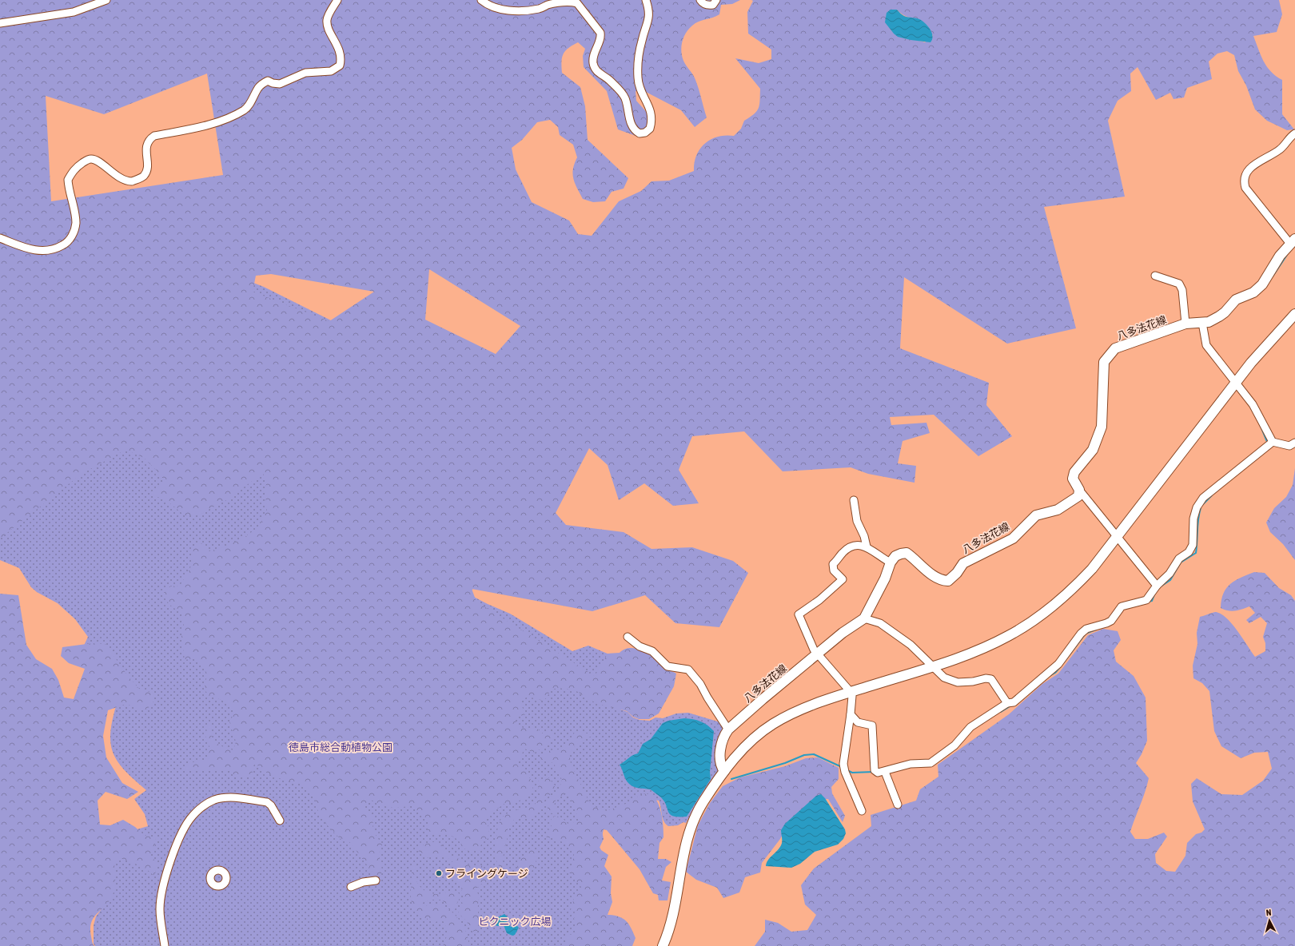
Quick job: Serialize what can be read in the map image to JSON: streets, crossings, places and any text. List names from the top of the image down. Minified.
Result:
{"streets":{"main road":["八多法花線"]},"parks":["徳島市総合動植物公園","ピクニック広場"],"places":["フライングケージ"],"north":"top"}
